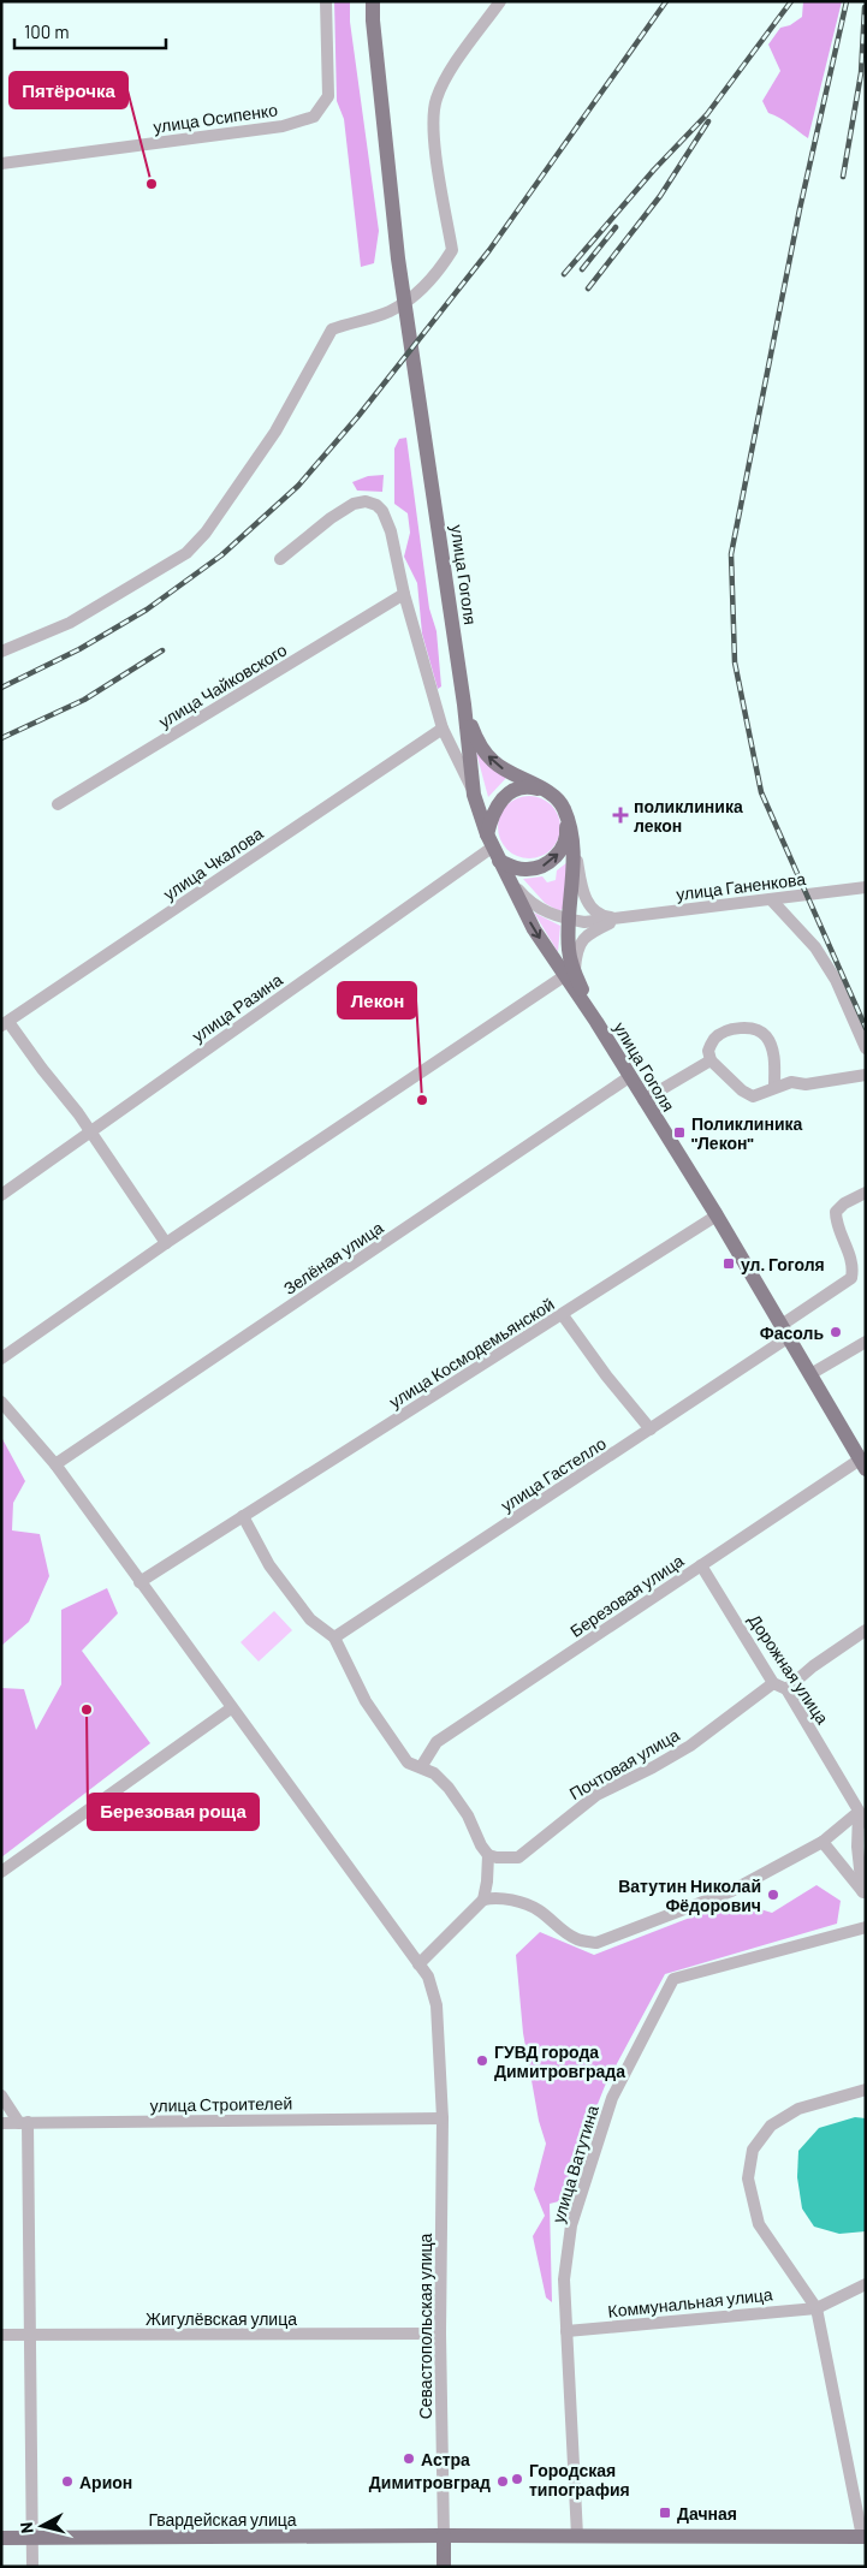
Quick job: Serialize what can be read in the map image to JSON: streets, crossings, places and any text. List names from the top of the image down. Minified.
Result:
{"streets":{"main road":["улица Гоголя","Гвардейская улица"],"street":["улица Осипенко","улица Чайковского","улица Чкалова","улица Ганенкова","улица Разина","Зелёная улица","улица Космодемьянской","улица Гастелло","Березовая улица","Дорожная улица","Почтовая улица","улица Строителей","улица Ватутина","Коммунальная улица","Жигулёвская улица","Севастопольская улица"]},"crossings":[["улица Гоголя","Зелёная улица"],["улица Гоголя","улица Космодемьянской"],["улица Гоголя","улица Гастелло"],["улица Гоголя","Березовая улица"],["Зелёная улица","Севастопольская улица"],["улица Космодемьянской","Севастопольская улица"],["Березовая улица","Дорожная улица"],["Дорожная улица","Почтовая улица"],["улица Строителей","Севастопольская улица"],["улица Ватутина","Коммунальная улица"],["улица Ватутина","Гвардейская улица"],["Жигулёвская улица","Севастопольская улица"],["Севастопольская улица","Гвардейская улица"]],"places":{"other":["Пятёрочка","Лекон","Фасоль","Березовая роща","Ватутин Николай Фёдорович","ГУВД города Димитровграда","Астра","Городская типография","Арион","Димитровград"],"health":["поликлиника лекон"],"transit":["Поликлиника \"Лекон\"","ул. Гоголя","Дачная"]},"scale_bar":"100 m","north":"left"}
